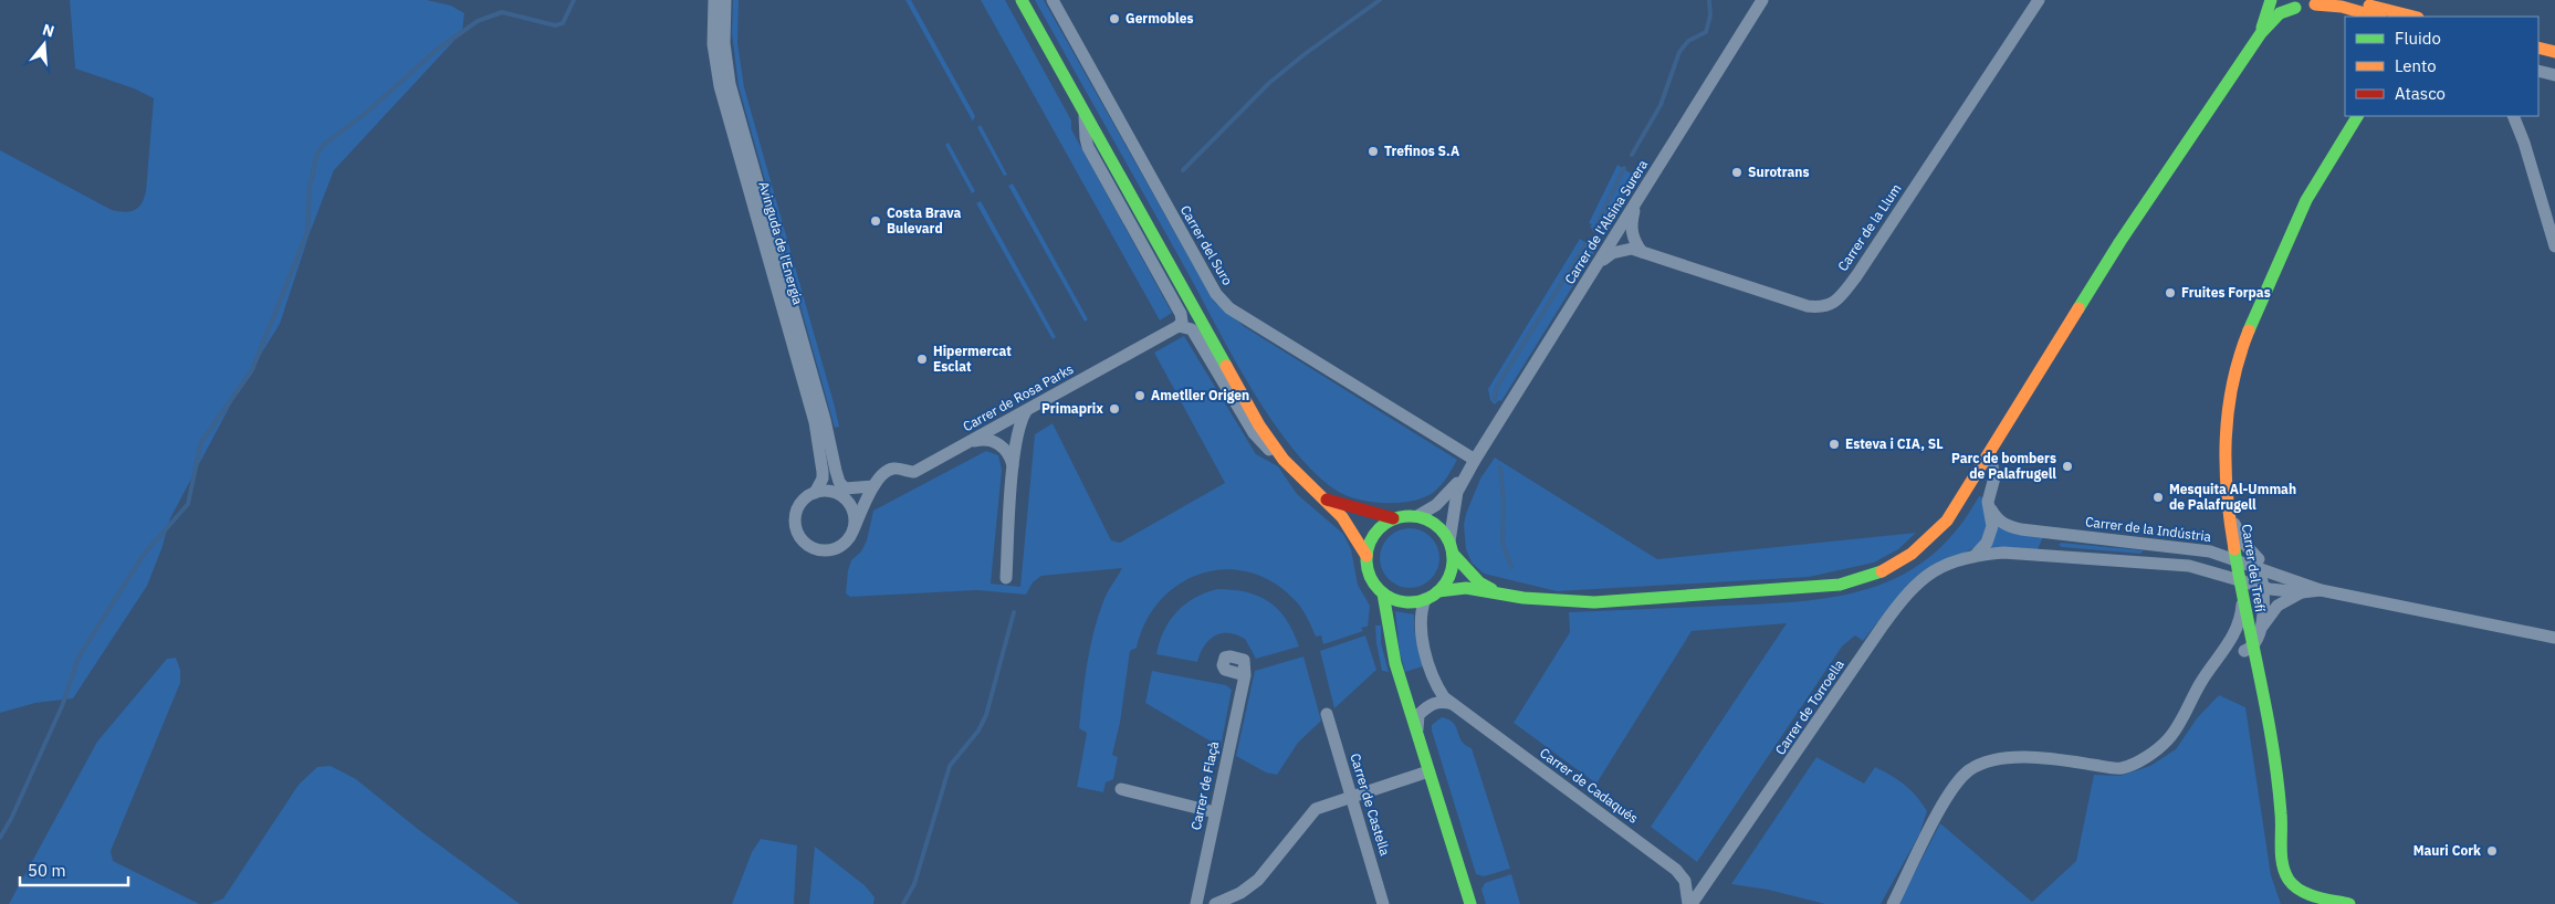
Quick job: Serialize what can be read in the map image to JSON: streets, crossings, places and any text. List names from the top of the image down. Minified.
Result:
{"streets":{"street":["Carrer de l'Alsina Surera","Carrer de la Llum","Avinguda de l'Energia","Carrer del Suro","Carrer de Rosa Parks","Carrer de la Indústria","Carrer del Trefí","Carrer de Torroella","Carrer de Flaçà","Carrer de Cadaqués","Carrer de Castella"]},"crossings":[["Carrer de l'Alsina Surera","Carrer de la Llum"],["Carrer de l'Alsina Surera","Carrer del Suro"],["Carrer de l'Alsina Surera","Carrer de Cadaqués"],["Carrer de la Indústria","Carrer del Trefí"],["Carrer de la Indústria","Carrer de Torroella"],["Carrer de Torroella","Carrer de Cadaqués"]],"places":["Germobles","Trefinos S.A","Surotrans","Costa Brava Bulevard","Fruites Forpas","Hipermercat Esclat","Ametller Origen","Primaprix","Esteva i CIA, SL","Parc de bombers de Palafrugell","Mesquita Al-Ummah de Palafrugell","Mauri Cork"],"legend":["Fluido","Lento","Atasco"],"scale_bar":"50 m","north":"top"}
